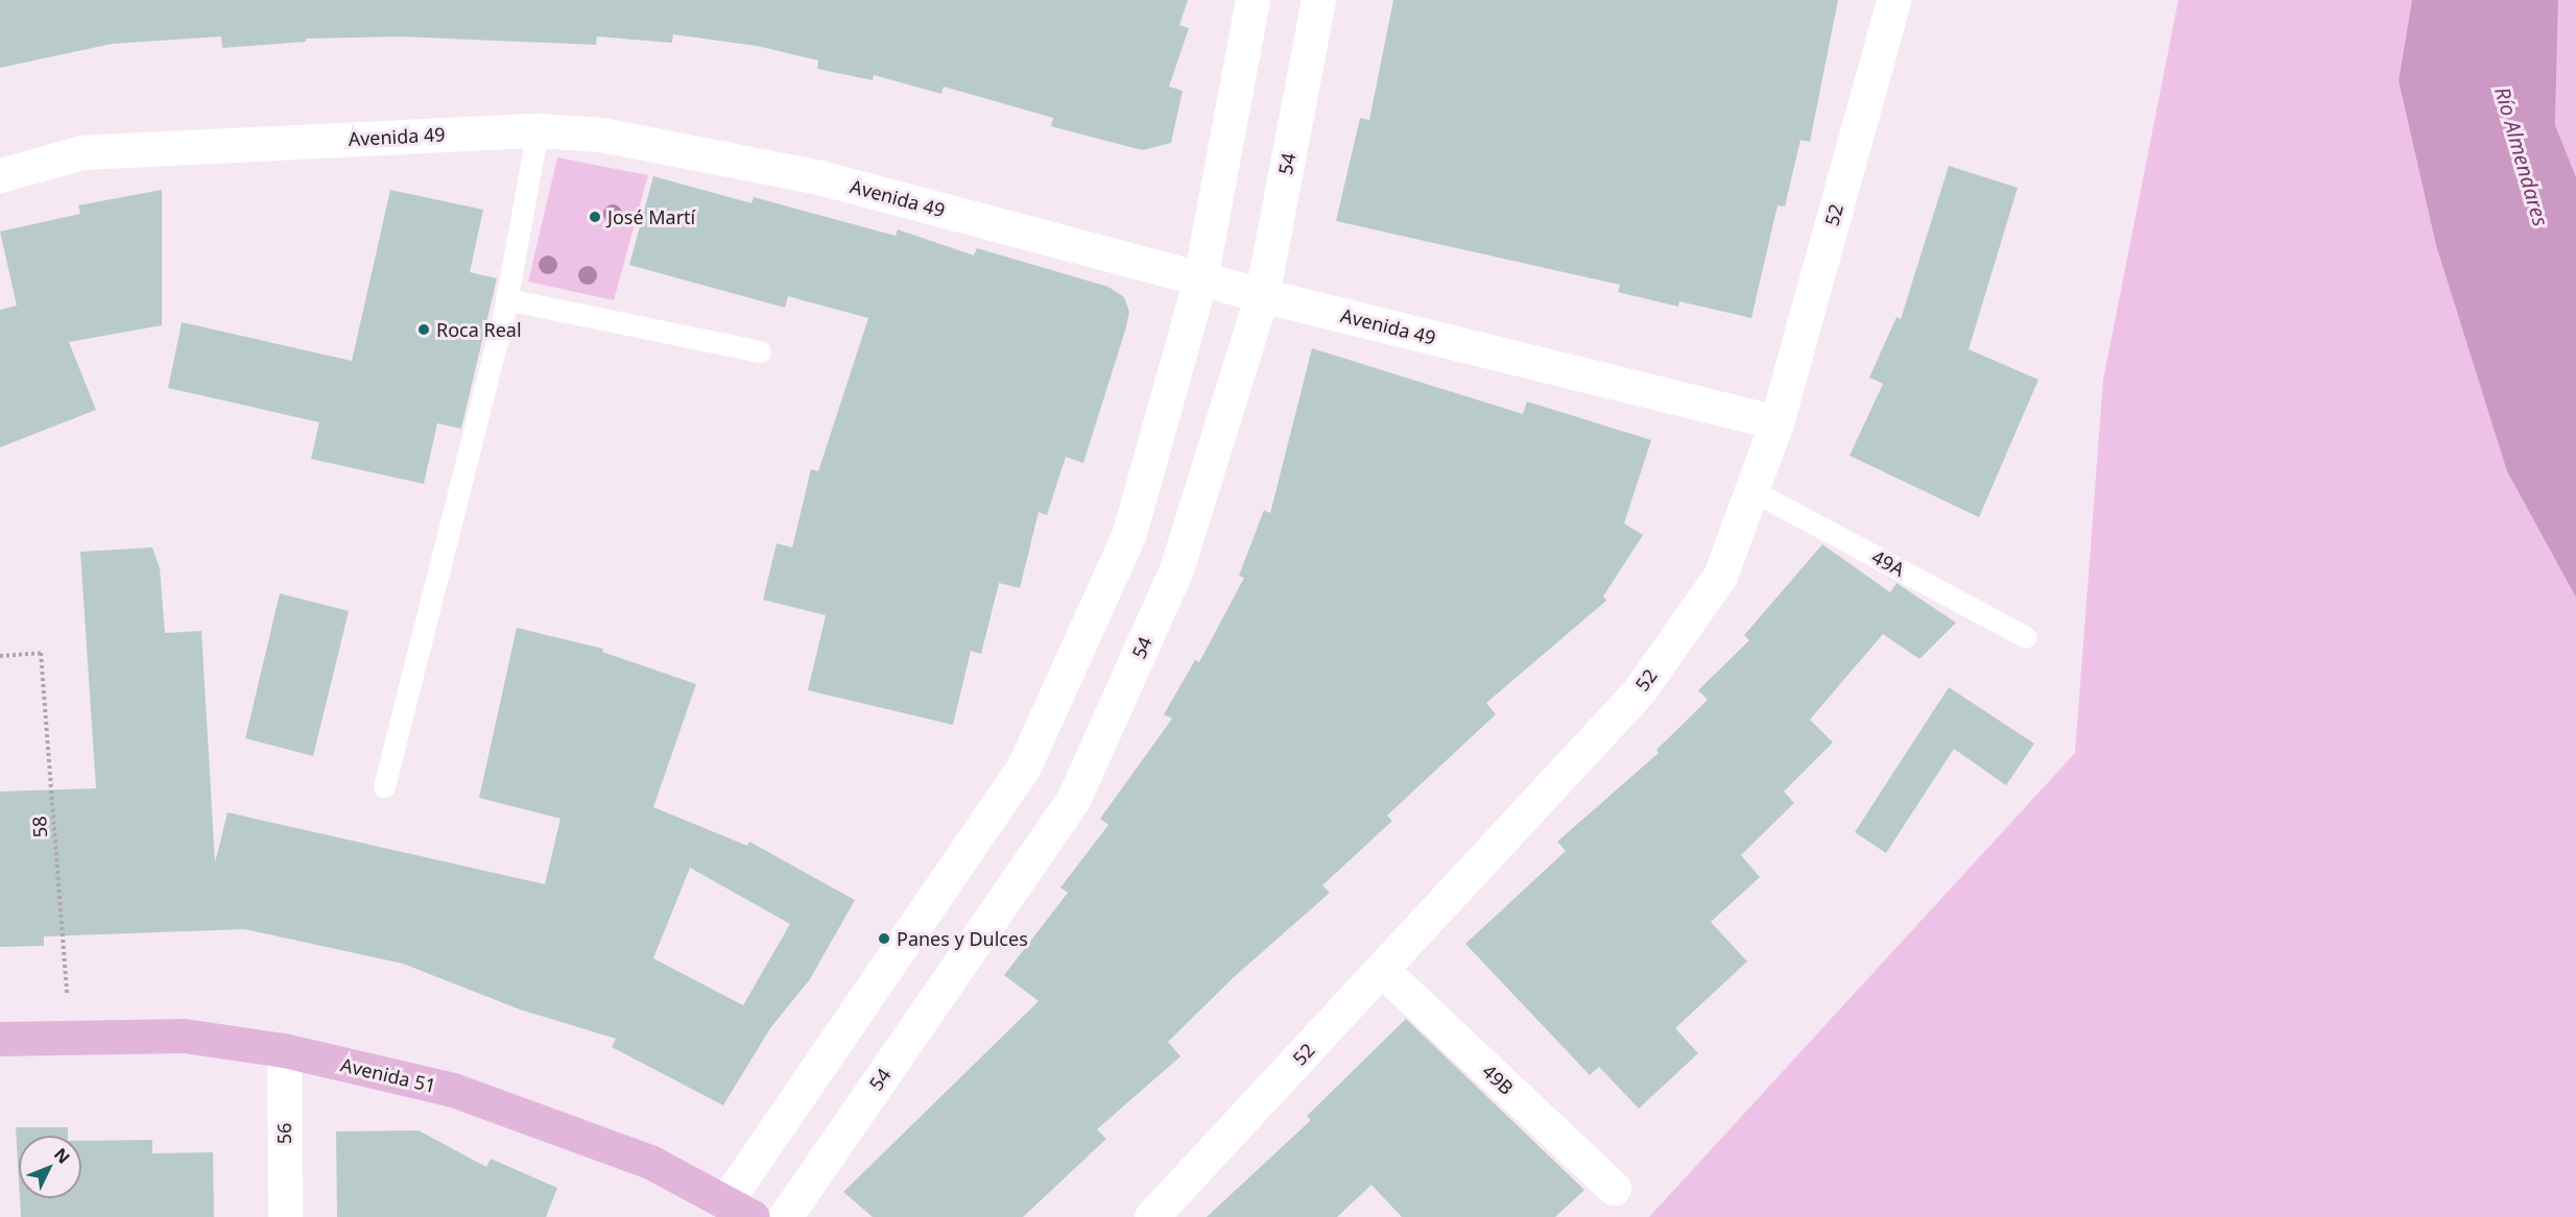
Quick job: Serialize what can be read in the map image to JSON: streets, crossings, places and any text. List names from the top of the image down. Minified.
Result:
{"streets":{"main road":["Avenida 51"],"street":["Avenida 49","54","52","49B","56"],"lane":["49A"],"path":["58"]},"crossings":[["Avenida 49","54"],["Avenida 49","52"],["52","49A"],["52","49B"],["58","Avenida 51"],["Avenida 51","56"]],"water":["Río Almendares"],"places":["José Martí","Roca Real","Panes y Dulces"],"north":"top right"}
